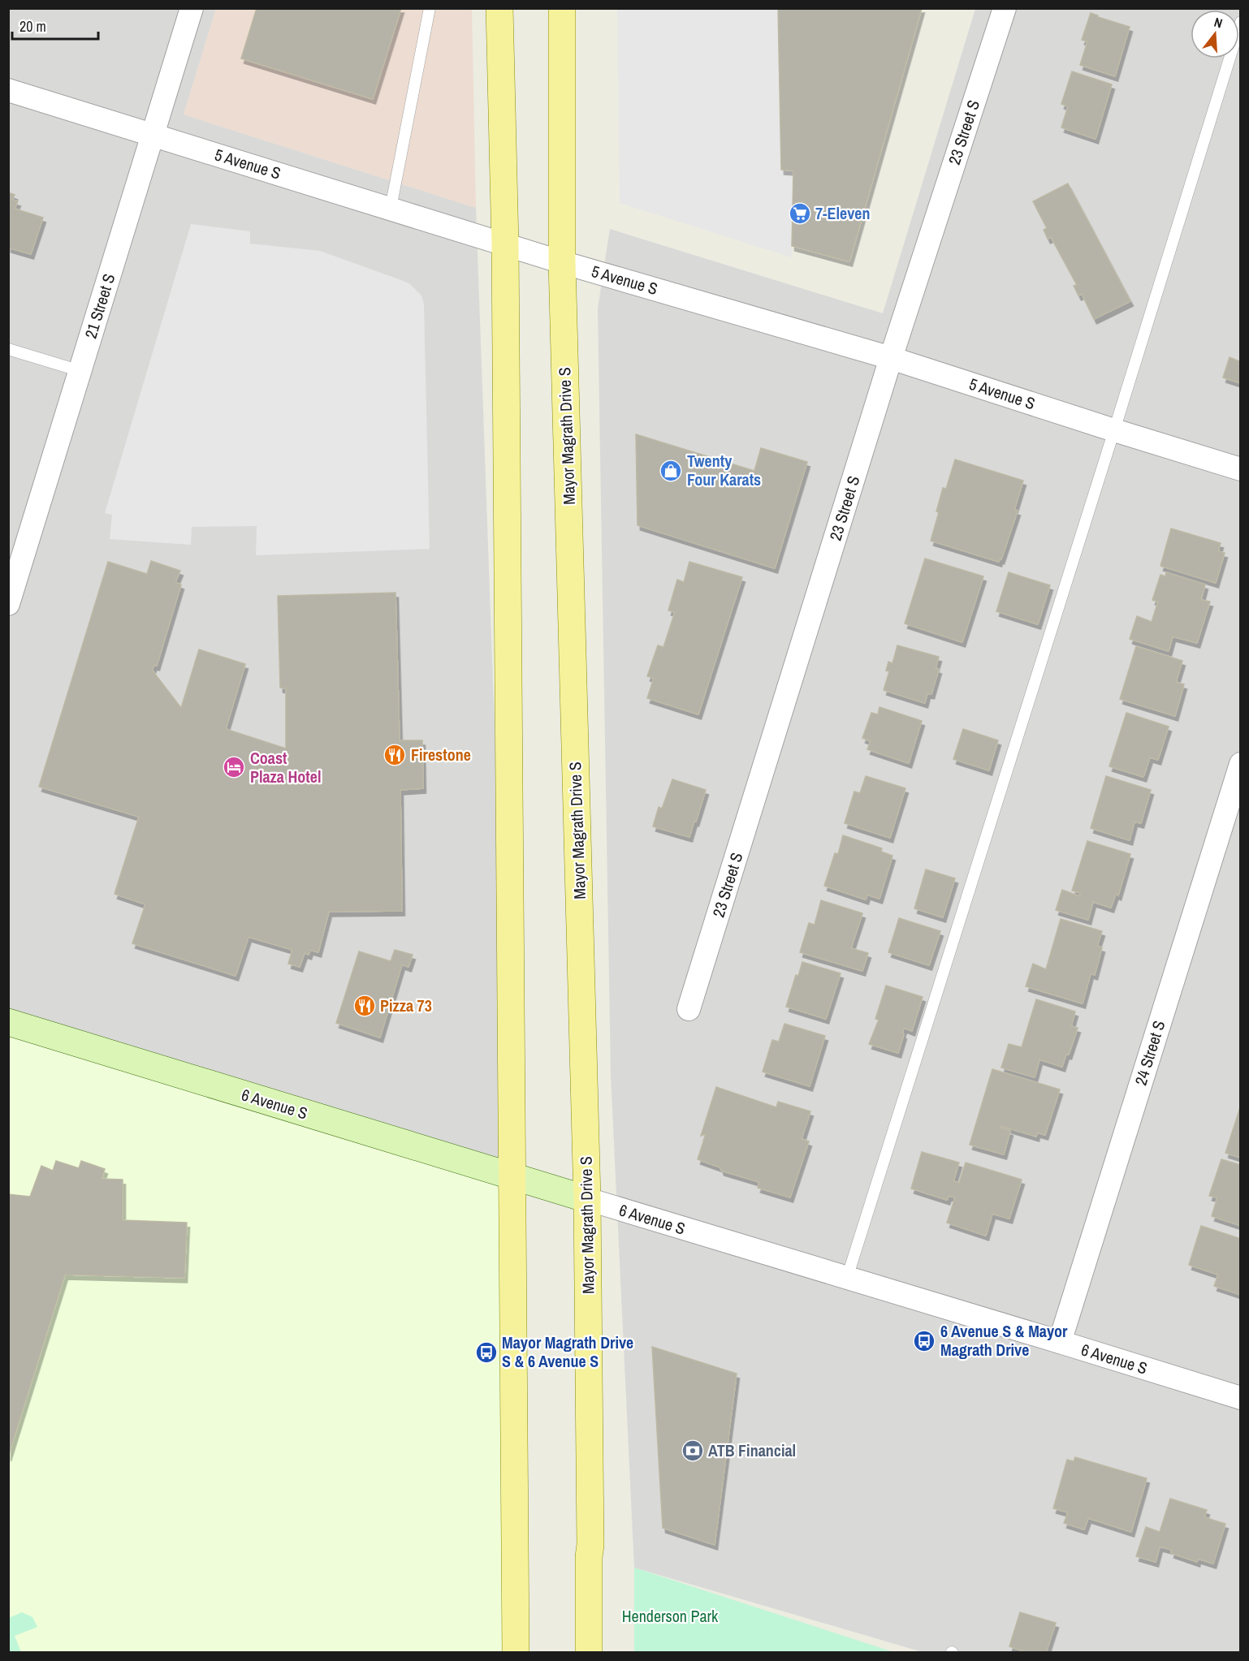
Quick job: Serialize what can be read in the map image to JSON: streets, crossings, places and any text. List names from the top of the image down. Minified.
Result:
{"streets":{"main road":["Mayor Magrath Drive S","6 Avenue S"],"street":["23 Street S","5 Avenue S","21 Street S","24 Street S"]},"crossings":[["23 Street S","5 Avenue S"],["5 Avenue S","21 Street S"],["5 Avenue S","Mayor Magrath Drive S"],["Mayor Magrath Drive S","6 Avenue S"],["24 Street S","6 Avenue S"]],"parks":["Henderson Park"],"places":{"supermarket":["7-Eleven"],"shop":["Twenty Four Karats"],"restaurant":["Firestone","Pizza 73"],"hotel":["Coast Plaza Hotel"],"bus stop":["6 Avenue S & Mayor Magrath Drive","Mayor Magrath Drive S & 6 Avenue S"],"bank":["ATB Financial"]},"scale_bar":"20 m","north":"top"}
